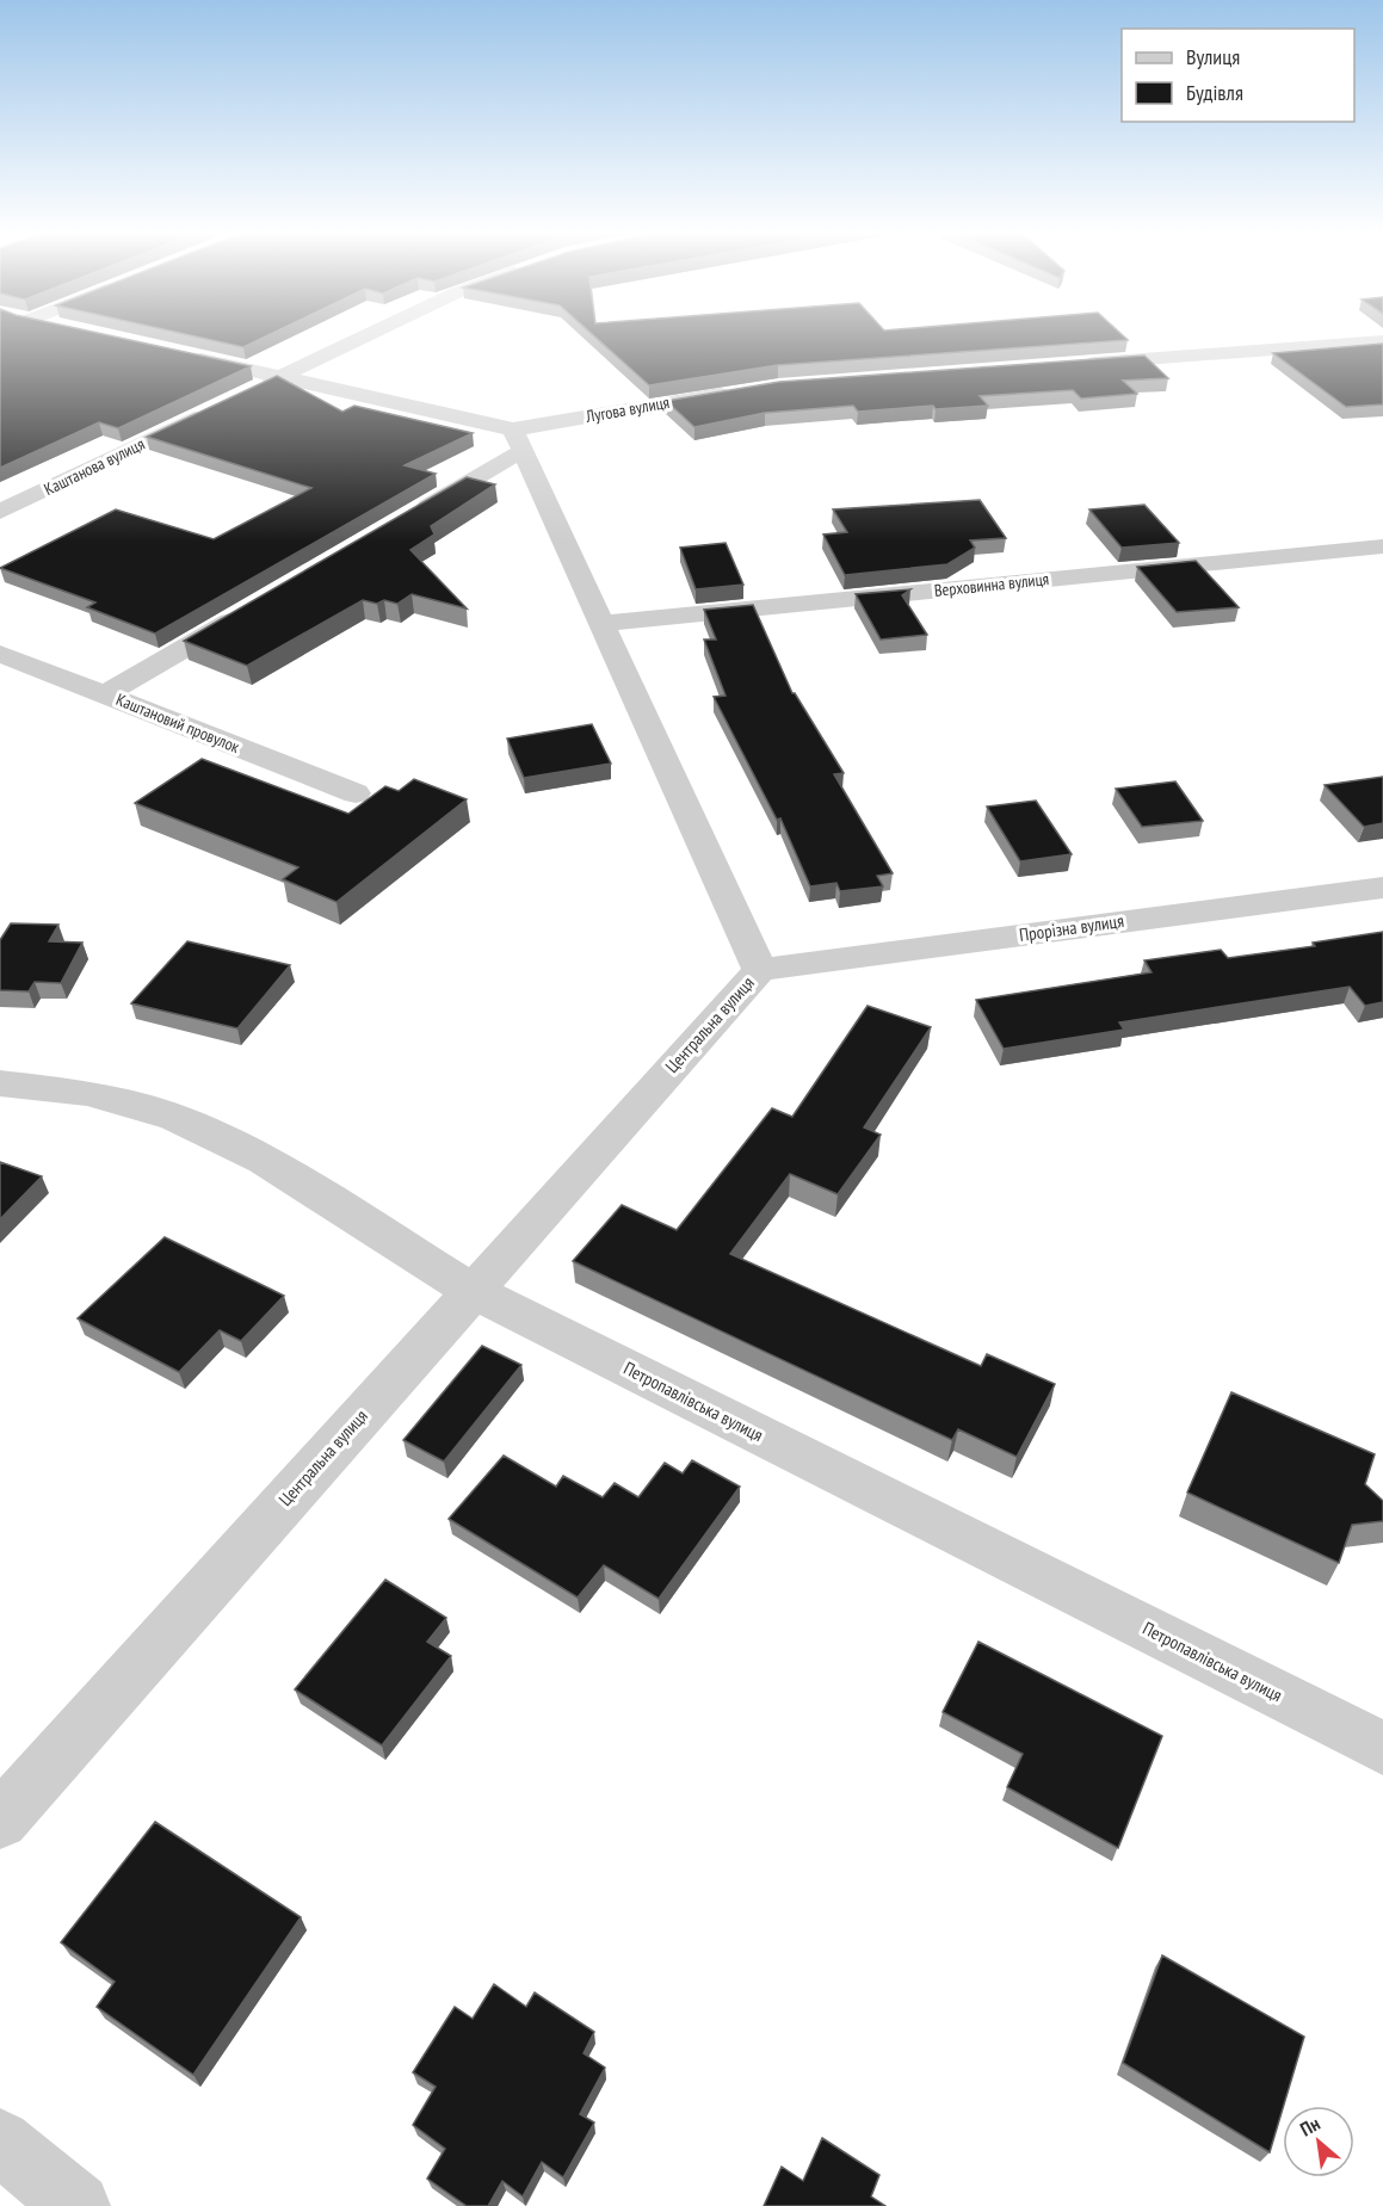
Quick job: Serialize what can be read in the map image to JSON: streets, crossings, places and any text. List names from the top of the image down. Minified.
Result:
{"streets":{"street":["Лугова вулиця","Каштанова вулиця","Верховинна вулиця","Каштановий провулок","Прорізна вулиця","Центральна вулиця","Петропавлівська вулиця"]},"crossings":[["Лугова вулиця","Центральна вулиця"],["Верховинна вулиця","Центральна вулиця"],["Прорізна вулиця","Центральна вулиця"],["Центральна вулиця","Петропавлівська вулиця"]],"legend":["Вулиця","Будівля"],"north":"top left"}
